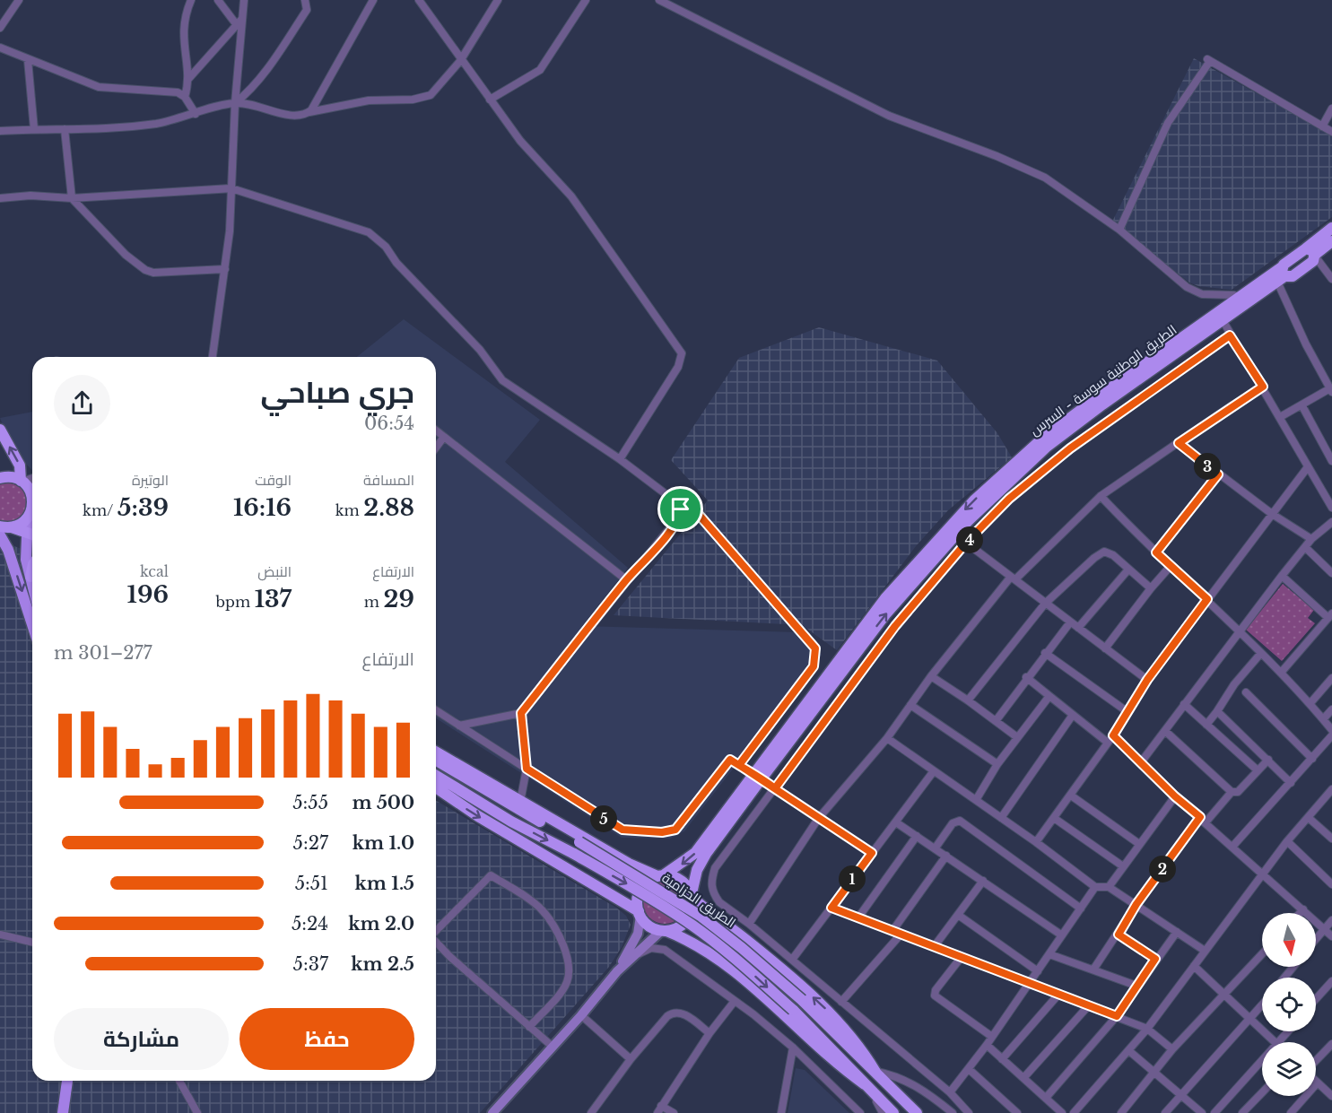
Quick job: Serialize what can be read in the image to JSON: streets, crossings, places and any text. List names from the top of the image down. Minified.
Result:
{"streets":{"highway":["الطريق الوطنية سوسة - السرس","الطريق الحزامية"]},"north":"bottom","page":{"heading":["جري صباحي","06:54"],"stats":[["المسافة","2.88 km"],["الوقت","16:16"],["الوتيرة","5:39 /km"],["الارتفاع","29 m"],["النبض","137 bpm"],["kcal","196"]],"pins":["3","4","5","2","1"],"chart":["الارتفاع","277–301 m"],"list":[{"name":"500 m","note":"5:55"},{"name":"1.0 km","note":"5:27"},{"name":"1.5 km","note":"5:51"},{"name":"2.0 km","note":"5:24"},{"name":"2.5 km","note":"5:37"}],"buttons":["حفظ","مشاركة"]}}
